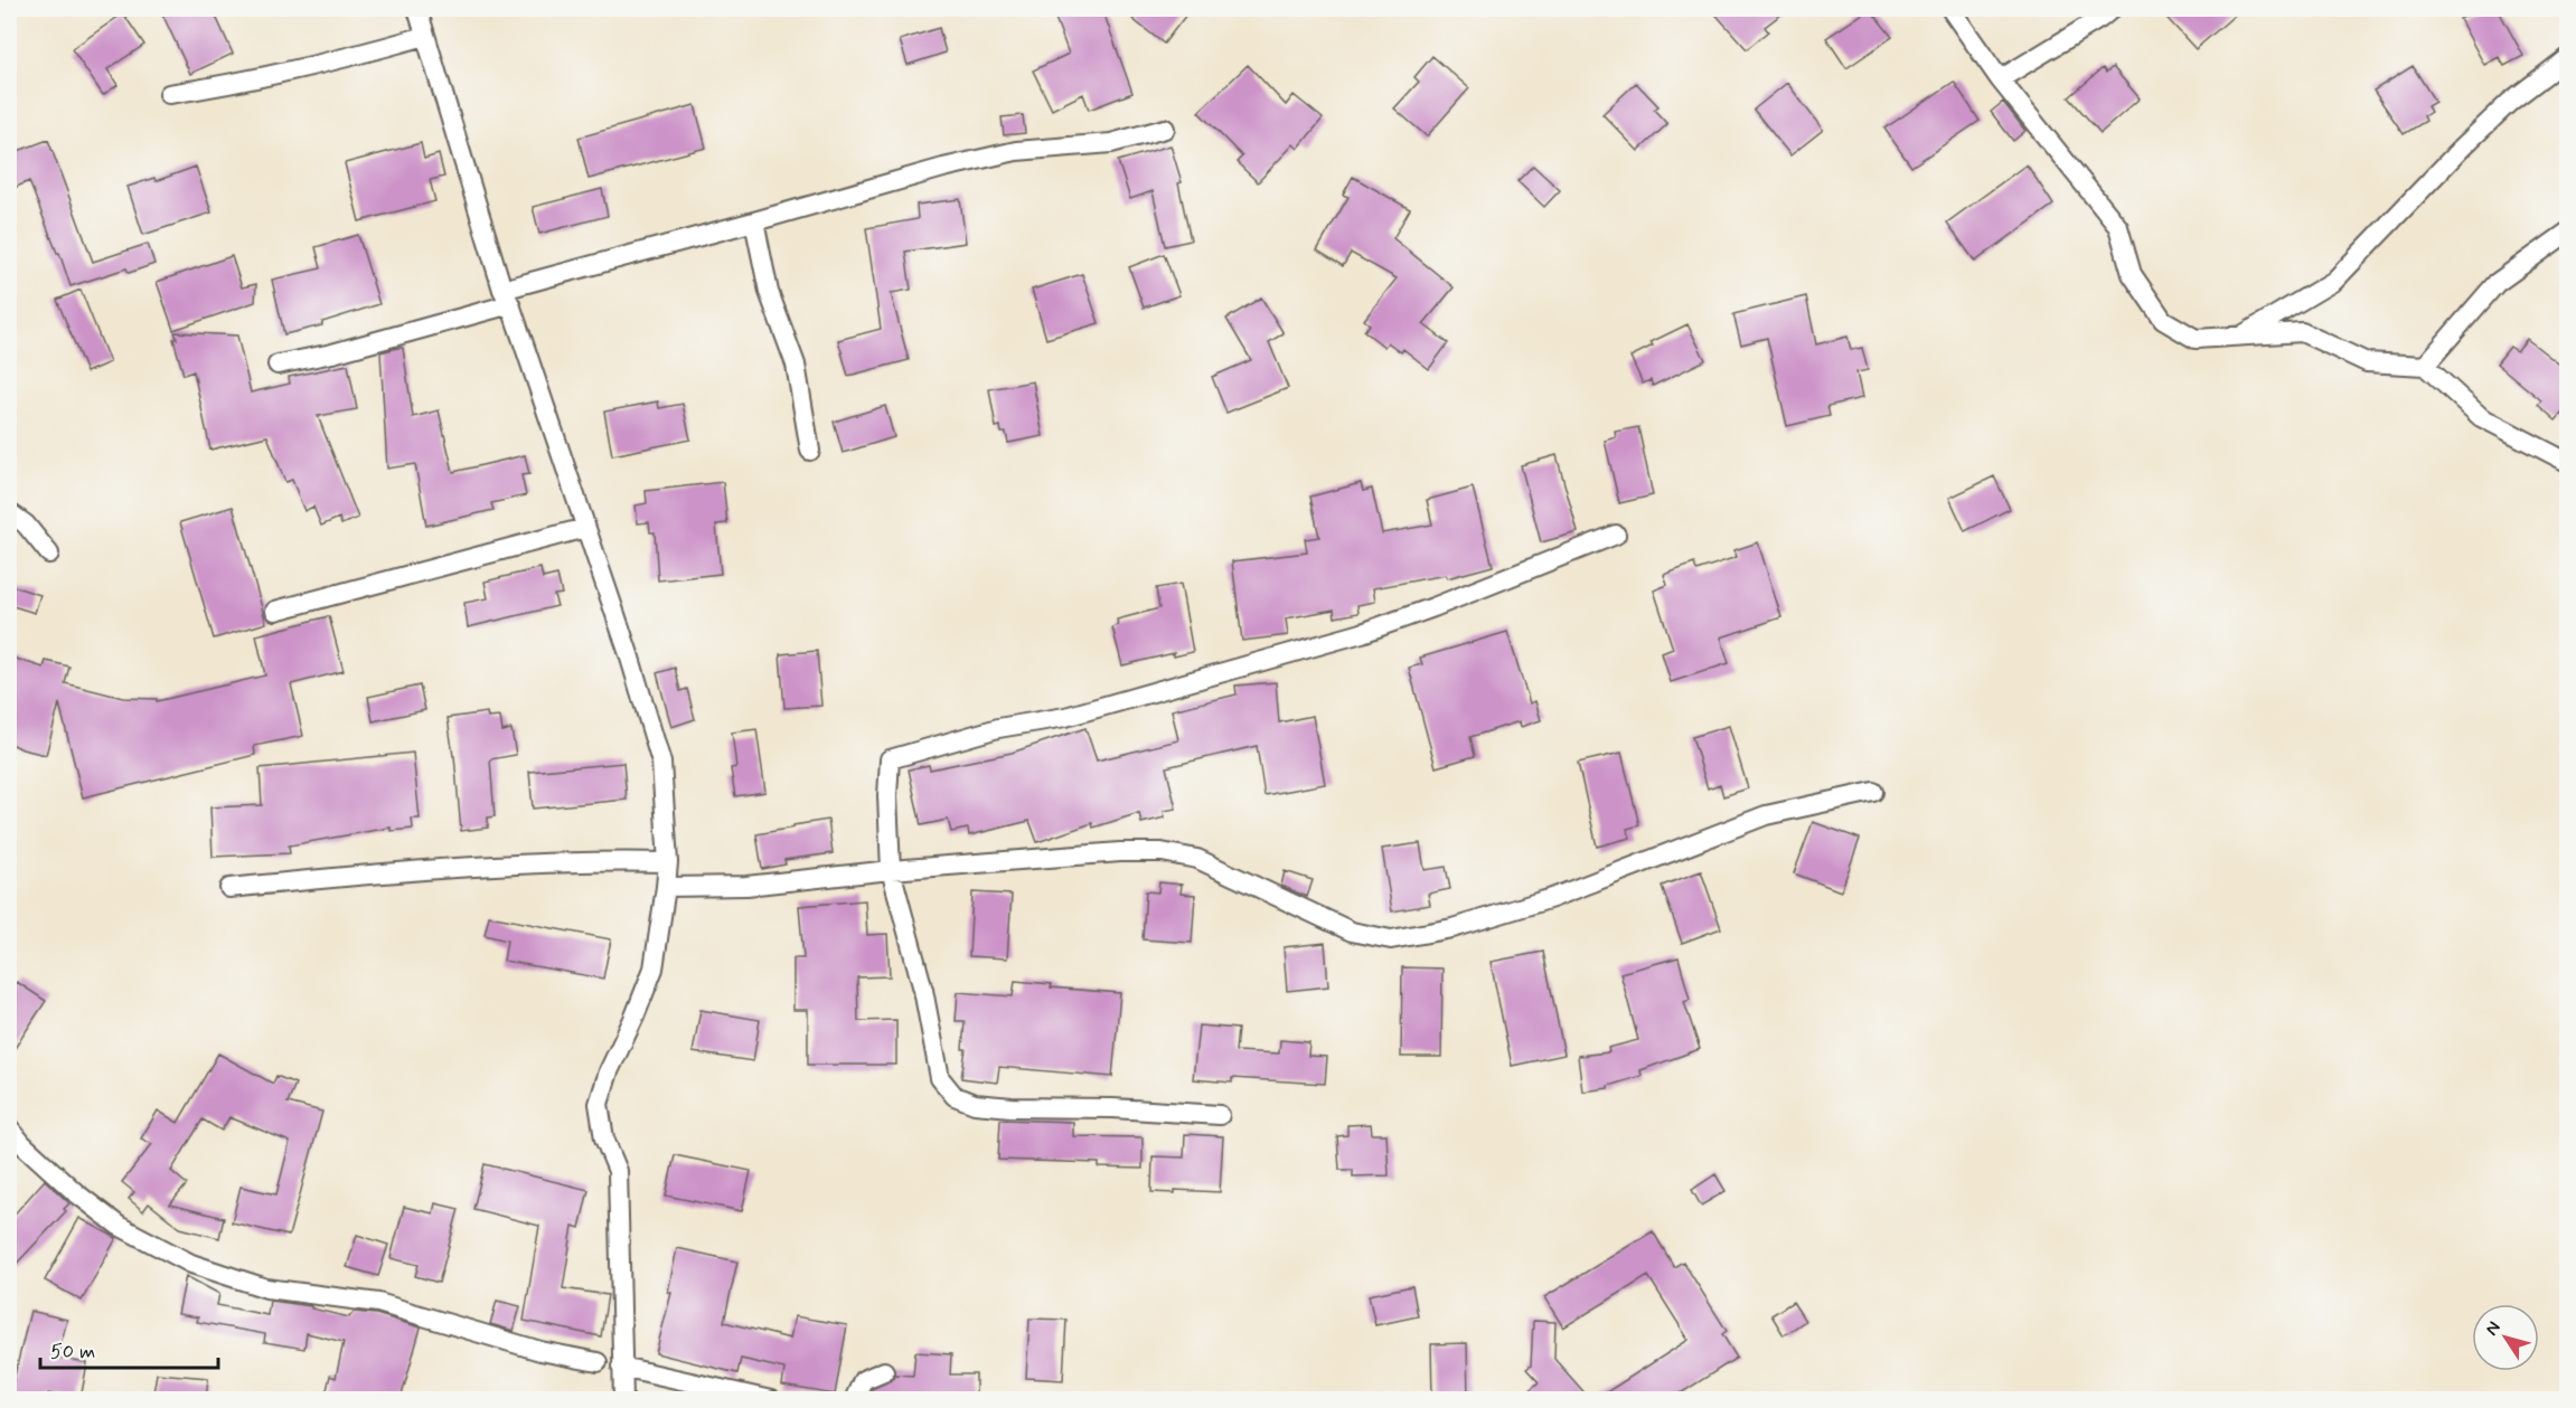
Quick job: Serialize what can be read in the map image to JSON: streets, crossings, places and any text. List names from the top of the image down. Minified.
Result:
{"scale_bar":"50 m","north":"top left"}
